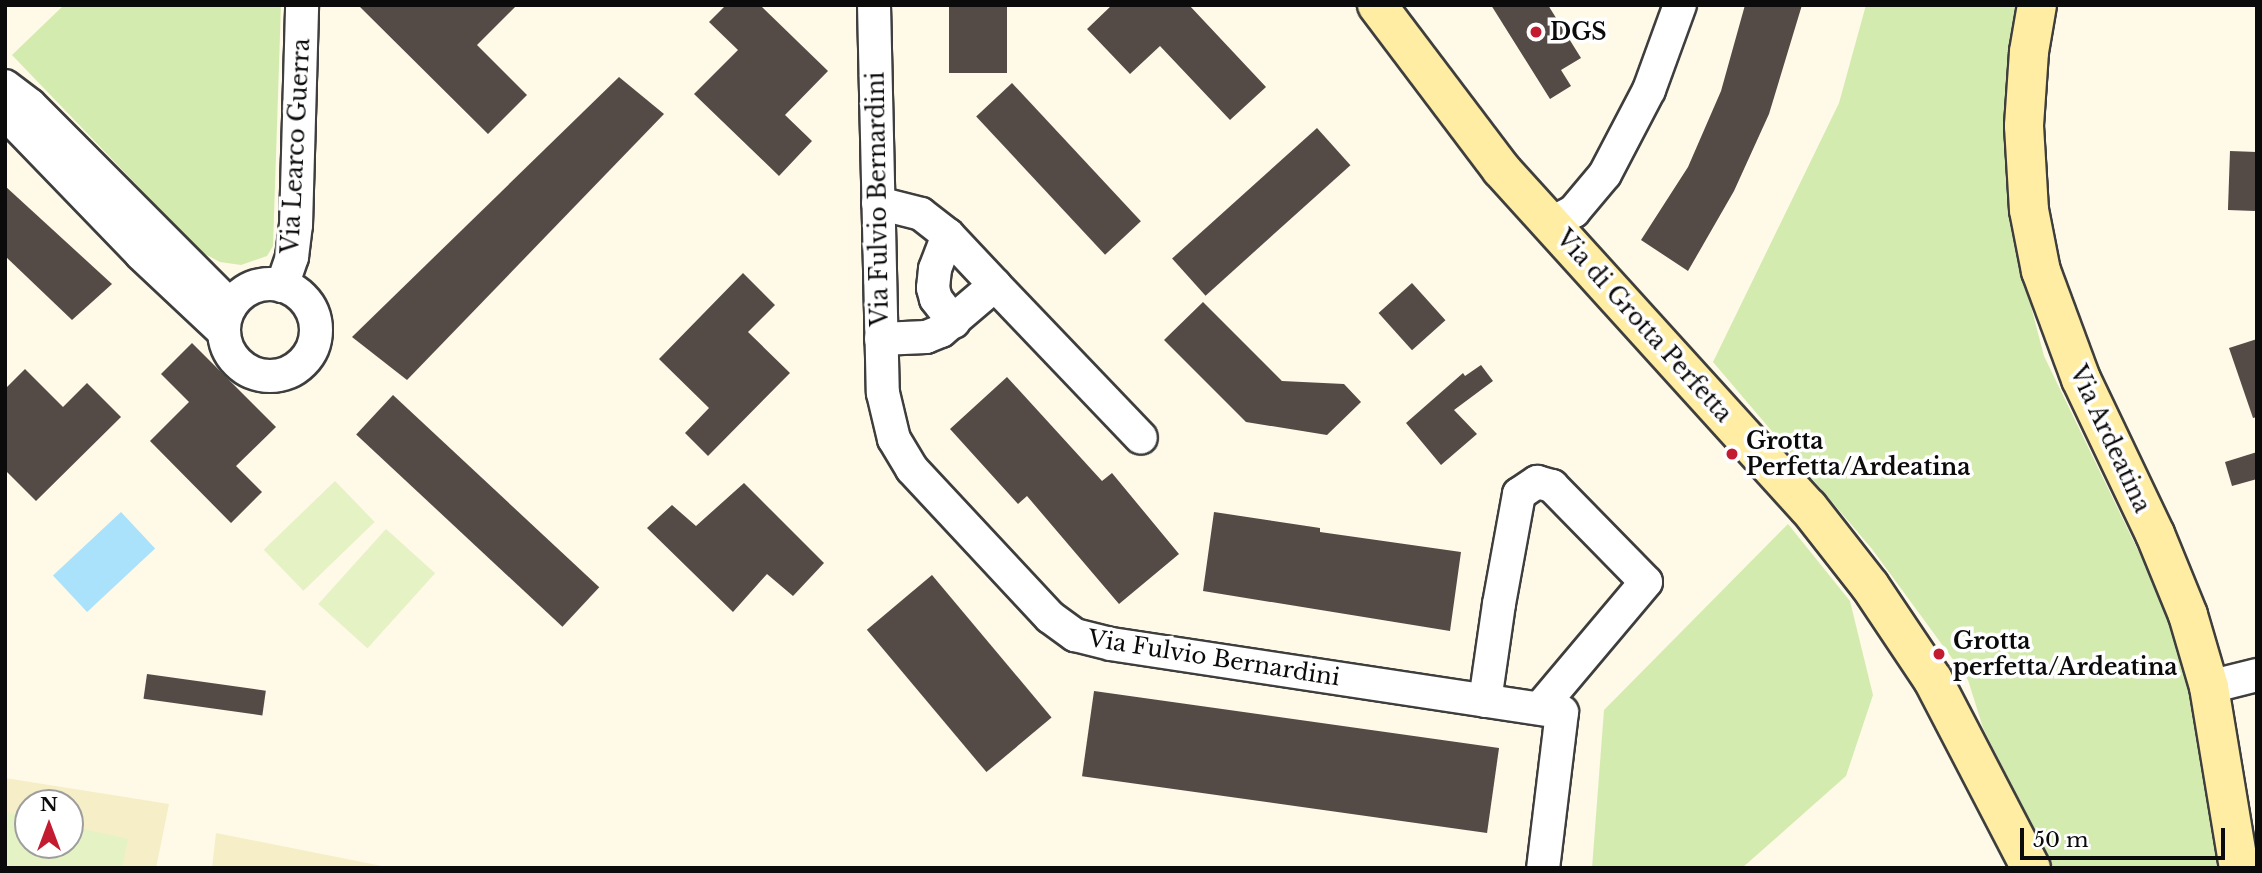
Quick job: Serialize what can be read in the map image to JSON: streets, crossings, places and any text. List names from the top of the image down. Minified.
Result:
{"streets":{"main road":["Via di Grotta Perfetta","Via Ardeatina"],"street":["Via Learco Guerra","Via Fulvio Bernardini"]},"places":["DGS","Grotta Perfetta/Ardeatina","Grotta perfetta/Ardeatina"],"scale_bar":"50 m","north":"top"}
